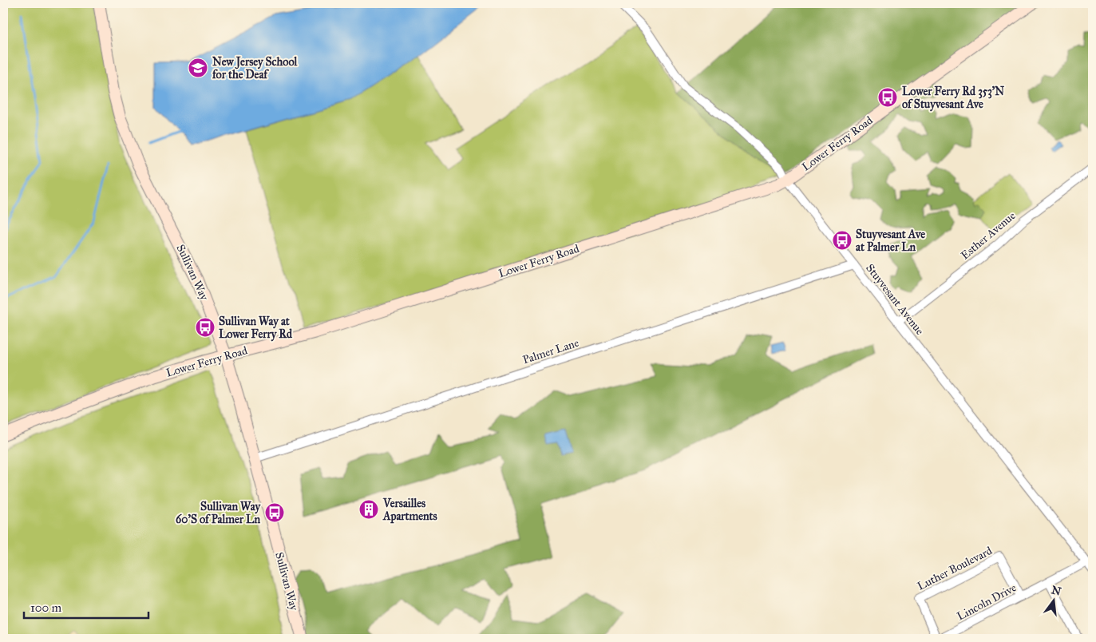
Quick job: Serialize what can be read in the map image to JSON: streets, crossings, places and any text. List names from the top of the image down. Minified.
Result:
{"streets":{"main road":["Lower Ferry Road","Sullivan Way"],"street":["Esther Avenue","Stuyvesant Avenue","Palmer Lane","Luther Boulevard","Lincoln Drive"]},"crossings":[["Lower Ferry Road","Sullivan Way"],["Lower Ferry Road","Stuyvesant Avenue"],["Esther Avenue","Stuyvesant Avenue"],["Sullivan Way","Palmer Lane"],["Stuyvesant Avenue","Palmer Lane"],["Stuyvesant Avenue","Lincoln Drive"],["Luther Boulevard","Lincoln Drive"]],"places":{"school or university":["New Jersey School for the Deaf"],"bus stop":["Lower Ferry Rd 353'N of Stuyvesant Ave","Stuyvesant Ave at Palmer Ln","Sullivan Way at Lower Ferry Rd","Sullivan Way 60'S of Palmer Ln"],"building":["Versailles Apartments"]},"scale_bar":"100 m","north":"top"}
